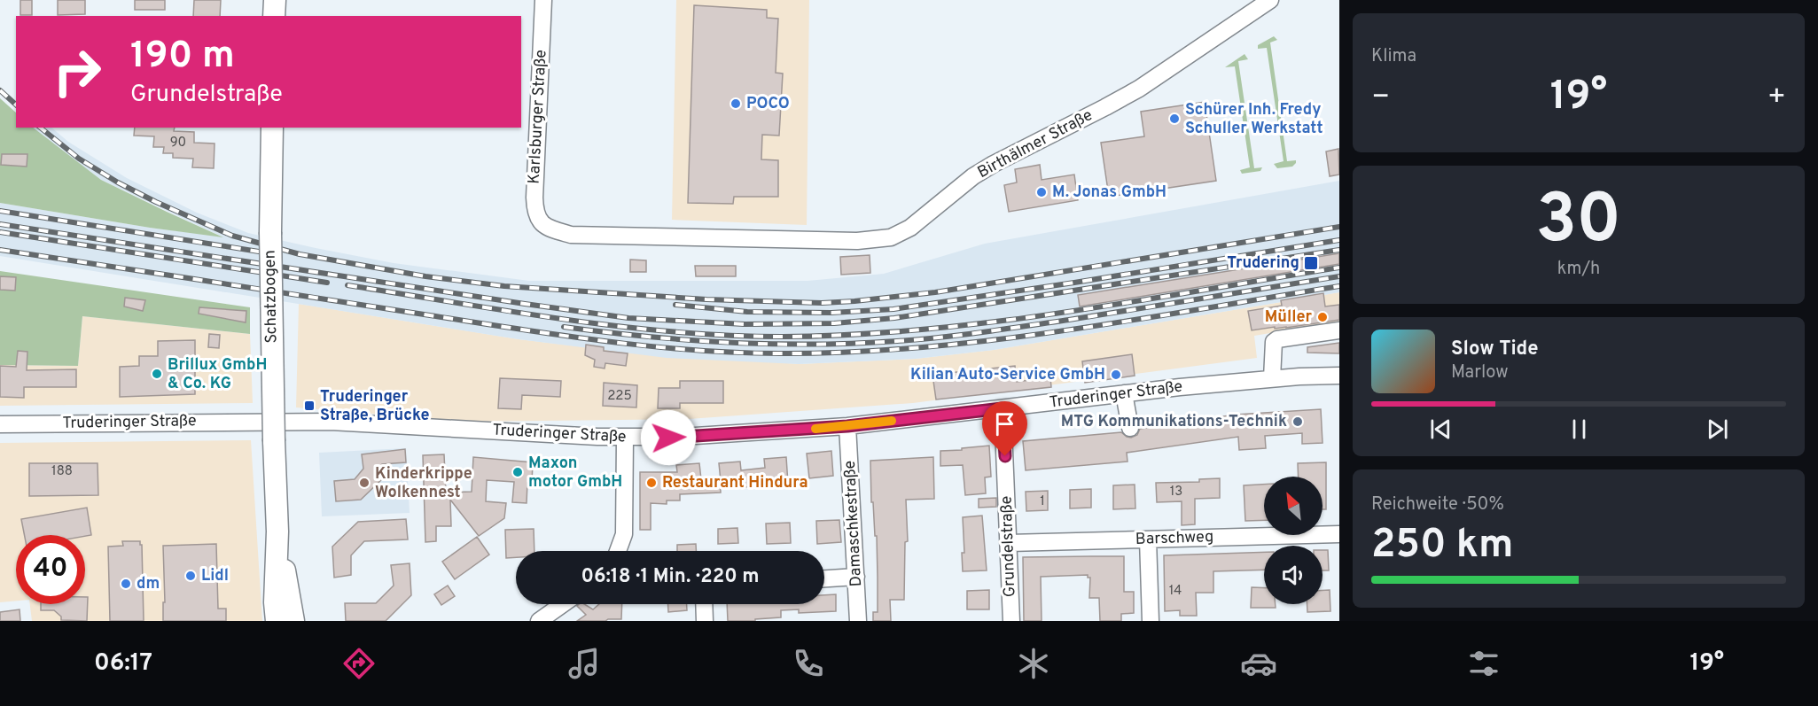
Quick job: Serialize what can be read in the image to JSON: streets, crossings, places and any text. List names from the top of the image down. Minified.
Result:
{"streets":{"main road":["Schatzbogen"],"street":["Karlsburger Straße","Birthälmer Straße","Truderinger Straße","Damaschkestraße","Barschweg","Grundelstraße"]},"crossings":[["Karlsburger Straße","Birthälmer Straße"],["Truderinger Straße","Damaschkestraße"],["Truderinger Straße","Grundelstraße"],["Barschweg","Grundelstraße"]],"places":{"other":["POCO","Schürer Inh. Fredy Schuller Werkstatt","M. Jonas GmbH","Müller","Brillux GmbH & Co. KG","Kilian Auto-Service GmbH","MTG Kommunikations-Technik","Maxon motor GmbH","Kinderkrippe Wolkennest","Restaurant Hindura","Lidl","dm"],"transit":["Trudering","Truderinger Straße, Brücke"]},"house_numbers":["90","225","188","13","1","14"],"north":"top left","page":{"tile":["Klima",["30","km/h"],["Reichweite · 50%","250 km"]],"turn":["190 m","Grundelstraße"],"heat":["−","19°","+"],"song":["Slow Tide","Marlow"],"limit":"40","trip":"06:18 · 1 Min. · 220 m","tabs":["06:17","19°"]}}
